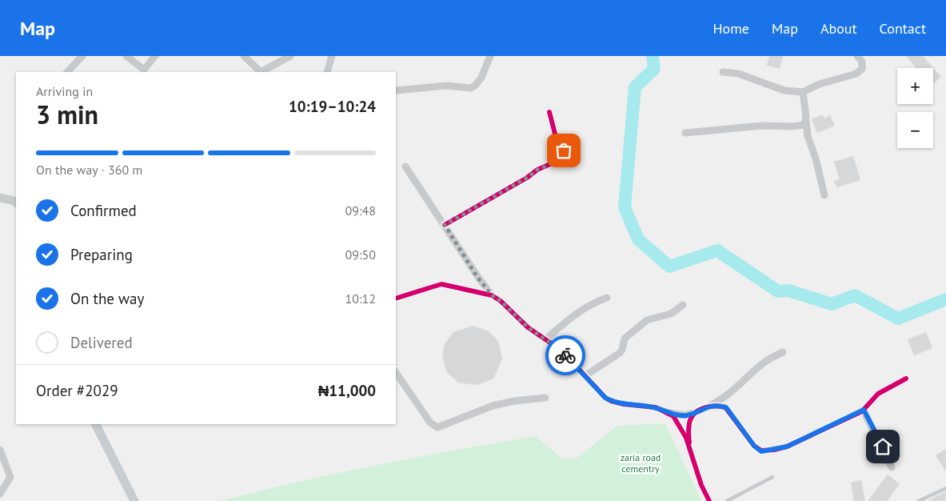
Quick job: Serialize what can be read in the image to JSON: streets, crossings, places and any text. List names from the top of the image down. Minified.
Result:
{"parks":["zaria road cementry"],"page":{"header":"Map","nav":["Home","Map","About","Contact"],"map_buttons":["+","−"],"heading":["3 min","Arriving in","10:19–10:24"],"panel":["Order #2029","₦11,000"],"bar":"On the way · 360 m","list":[["Confirmed","09:48"],["Preparing","09:50"],["On the way","10:12"],"Delivered"]}}
